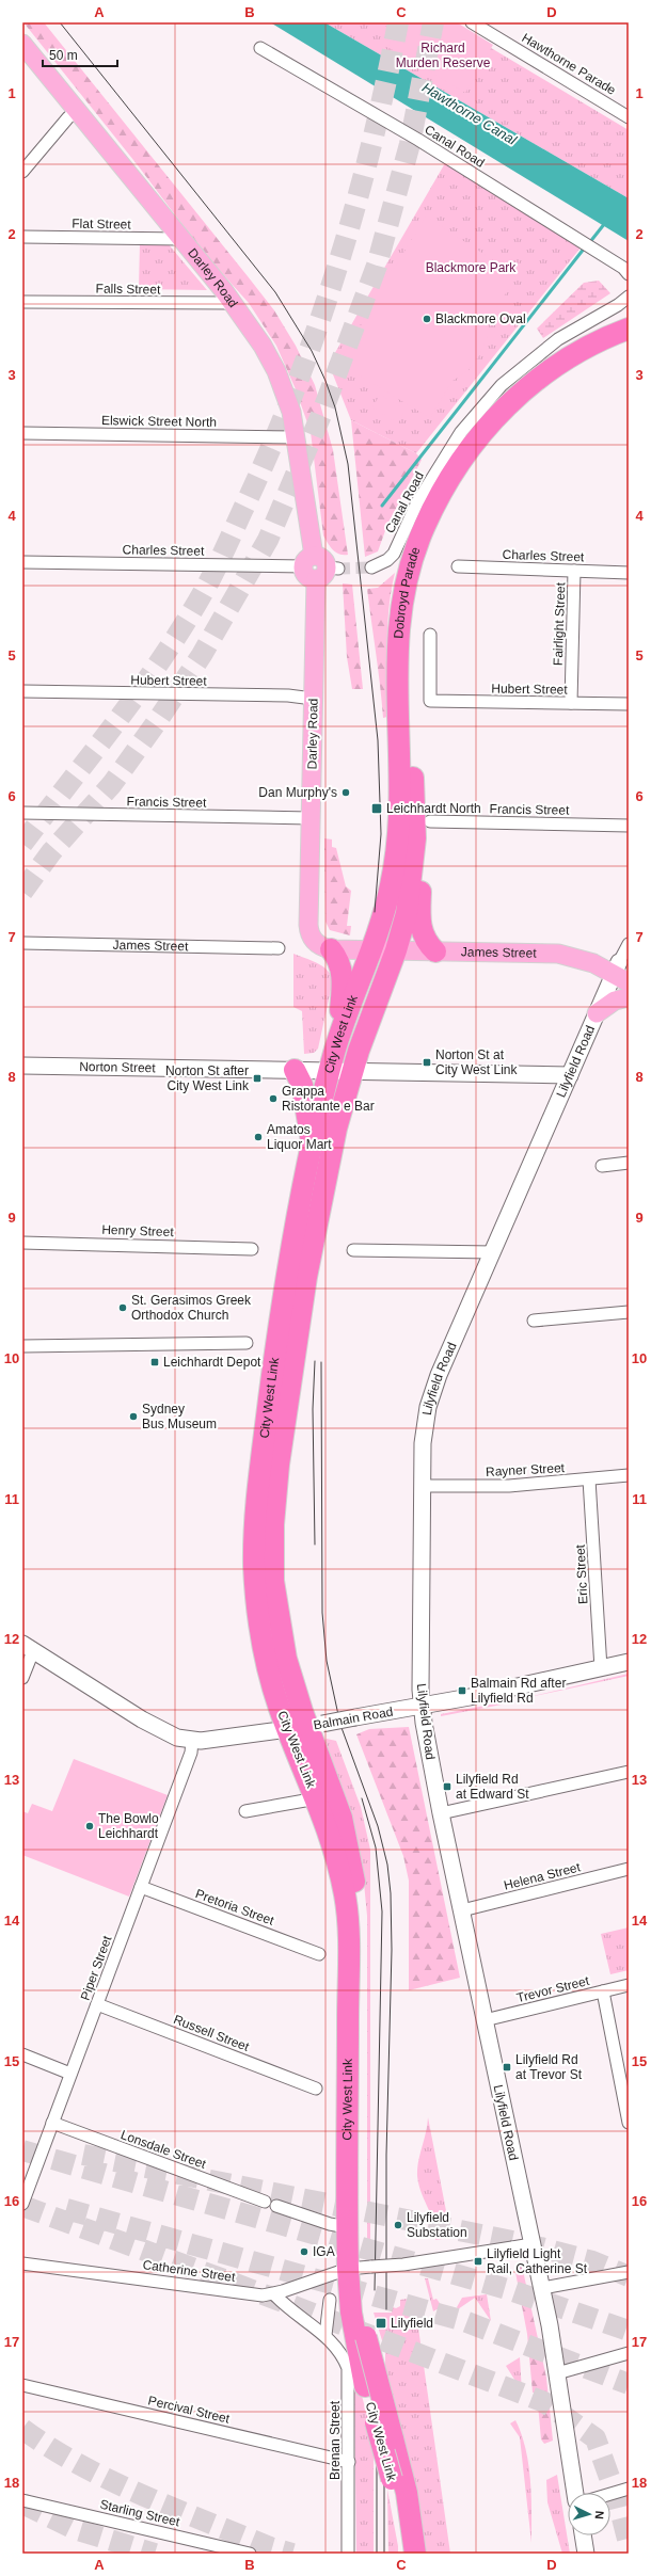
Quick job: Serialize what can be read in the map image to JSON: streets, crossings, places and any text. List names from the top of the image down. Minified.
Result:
{"streets":{"highway":["Dobroyd Parade","City West Link"],"main road":["Darley Road","James Street","Lilyfield Road","Norton Street","Balmain Road"],"street":["Hawthorne Parade","Canal Road","Flat Street","Falls Street","Elswick Street North","Charles Street","Fairlight Street","Hubert Street","Francis Street","Henry Street","Rayner Street","Eric Street","Helena Street","Pretoria Street","Piper Street","Trevor Street","Russell Street","Lonsdale Street","Catherine Street","Percival Street","Brenan Street","Starling Street"]},"crossings":[["Flat Street","Darley Road"],["Darley Road","Falls Street"],["Darley Road","Elswick Street North"],["Darley Road","Charles Street"],["Darley Road","Hubert Street"],["Darley Road","Francis Street"],["Darley Road","James Street"],["Charles Street","Fairlight Street"],["Dobroyd Parade","James Street"],["Dobroyd Parade","City West Link"],["Fairlight Street","Hubert Street"],["James Street","City West Link"],["James Street","Lilyfield Road"],["City West Link","Norton Street"],["City West Link","Balmain Road"],["City West Link","Catherine Street"],["Lilyfield Road","Norton Street"],["Lilyfield Road","Rayner Street"],["Lilyfield Road","Balmain Road"],["Lilyfield Road","Helena Street"],["Lilyfield Road","Trevor Street"],["Lilyfield Road","Catherine Street"],["Rayner Street","Eric Street"],["Eric Street","Balmain Road"],["Balmain Road","Piper Street"],["Pretoria Street","Piper Street"],["Piper Street","Russell Street"],["Piper Street","Lonsdale Street"],["Catherine Street","Brenan Street"],["Percival Street","Brenan Street"]],"water":["Hawthorne Canal"],"parks":["Richard Murden Reserve","Blackmore Park"],"places":{"other":["Blackmore Oval","Dan Murphy's","Grappa Ristorante e Bar","Amatos Liquor Mart","St. Gerasimos Greek Orthodox Church","Sydney Bus Museum","The Bowlo Leichhardt","Lilyfield Substation","IGA"],"transit":["Leichhardt North","Norton St at City West Link","Norton St after City West Link","Leichhardt Depot","Balmain Rd after Lilyfield Rd","Lilyfield Rd at Edward St","Lilyfield Rd at Trevor St","Lilyfield Light Rail, Catherine St","Lilyfield"]},"scale_bar":"50 m","north":"right","grid":{"columns":["A","B","C","D"],"rows":["1","2","3","4","5","6","7","8","9","10","11","12","13","14","15","16","17","18"]}}
